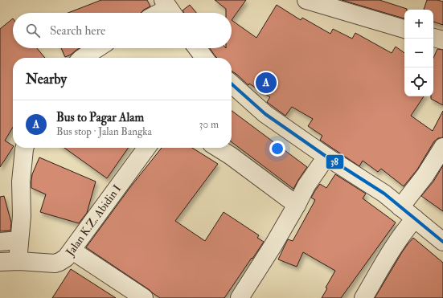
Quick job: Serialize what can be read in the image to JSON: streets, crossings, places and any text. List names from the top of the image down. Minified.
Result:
{"streets":{"street":["Jalan K.Z. Abidin I"]},"lines":["transit line 38"],"page":{"map_buttons":["+","−"],"search":"Search here","heading":"Nearby","pins":"A","list":[{"mark":"A","name":"Bus to Pagar Alam","note":"Bus stop · Jalan Bangka","value":"30 m"}]}}
